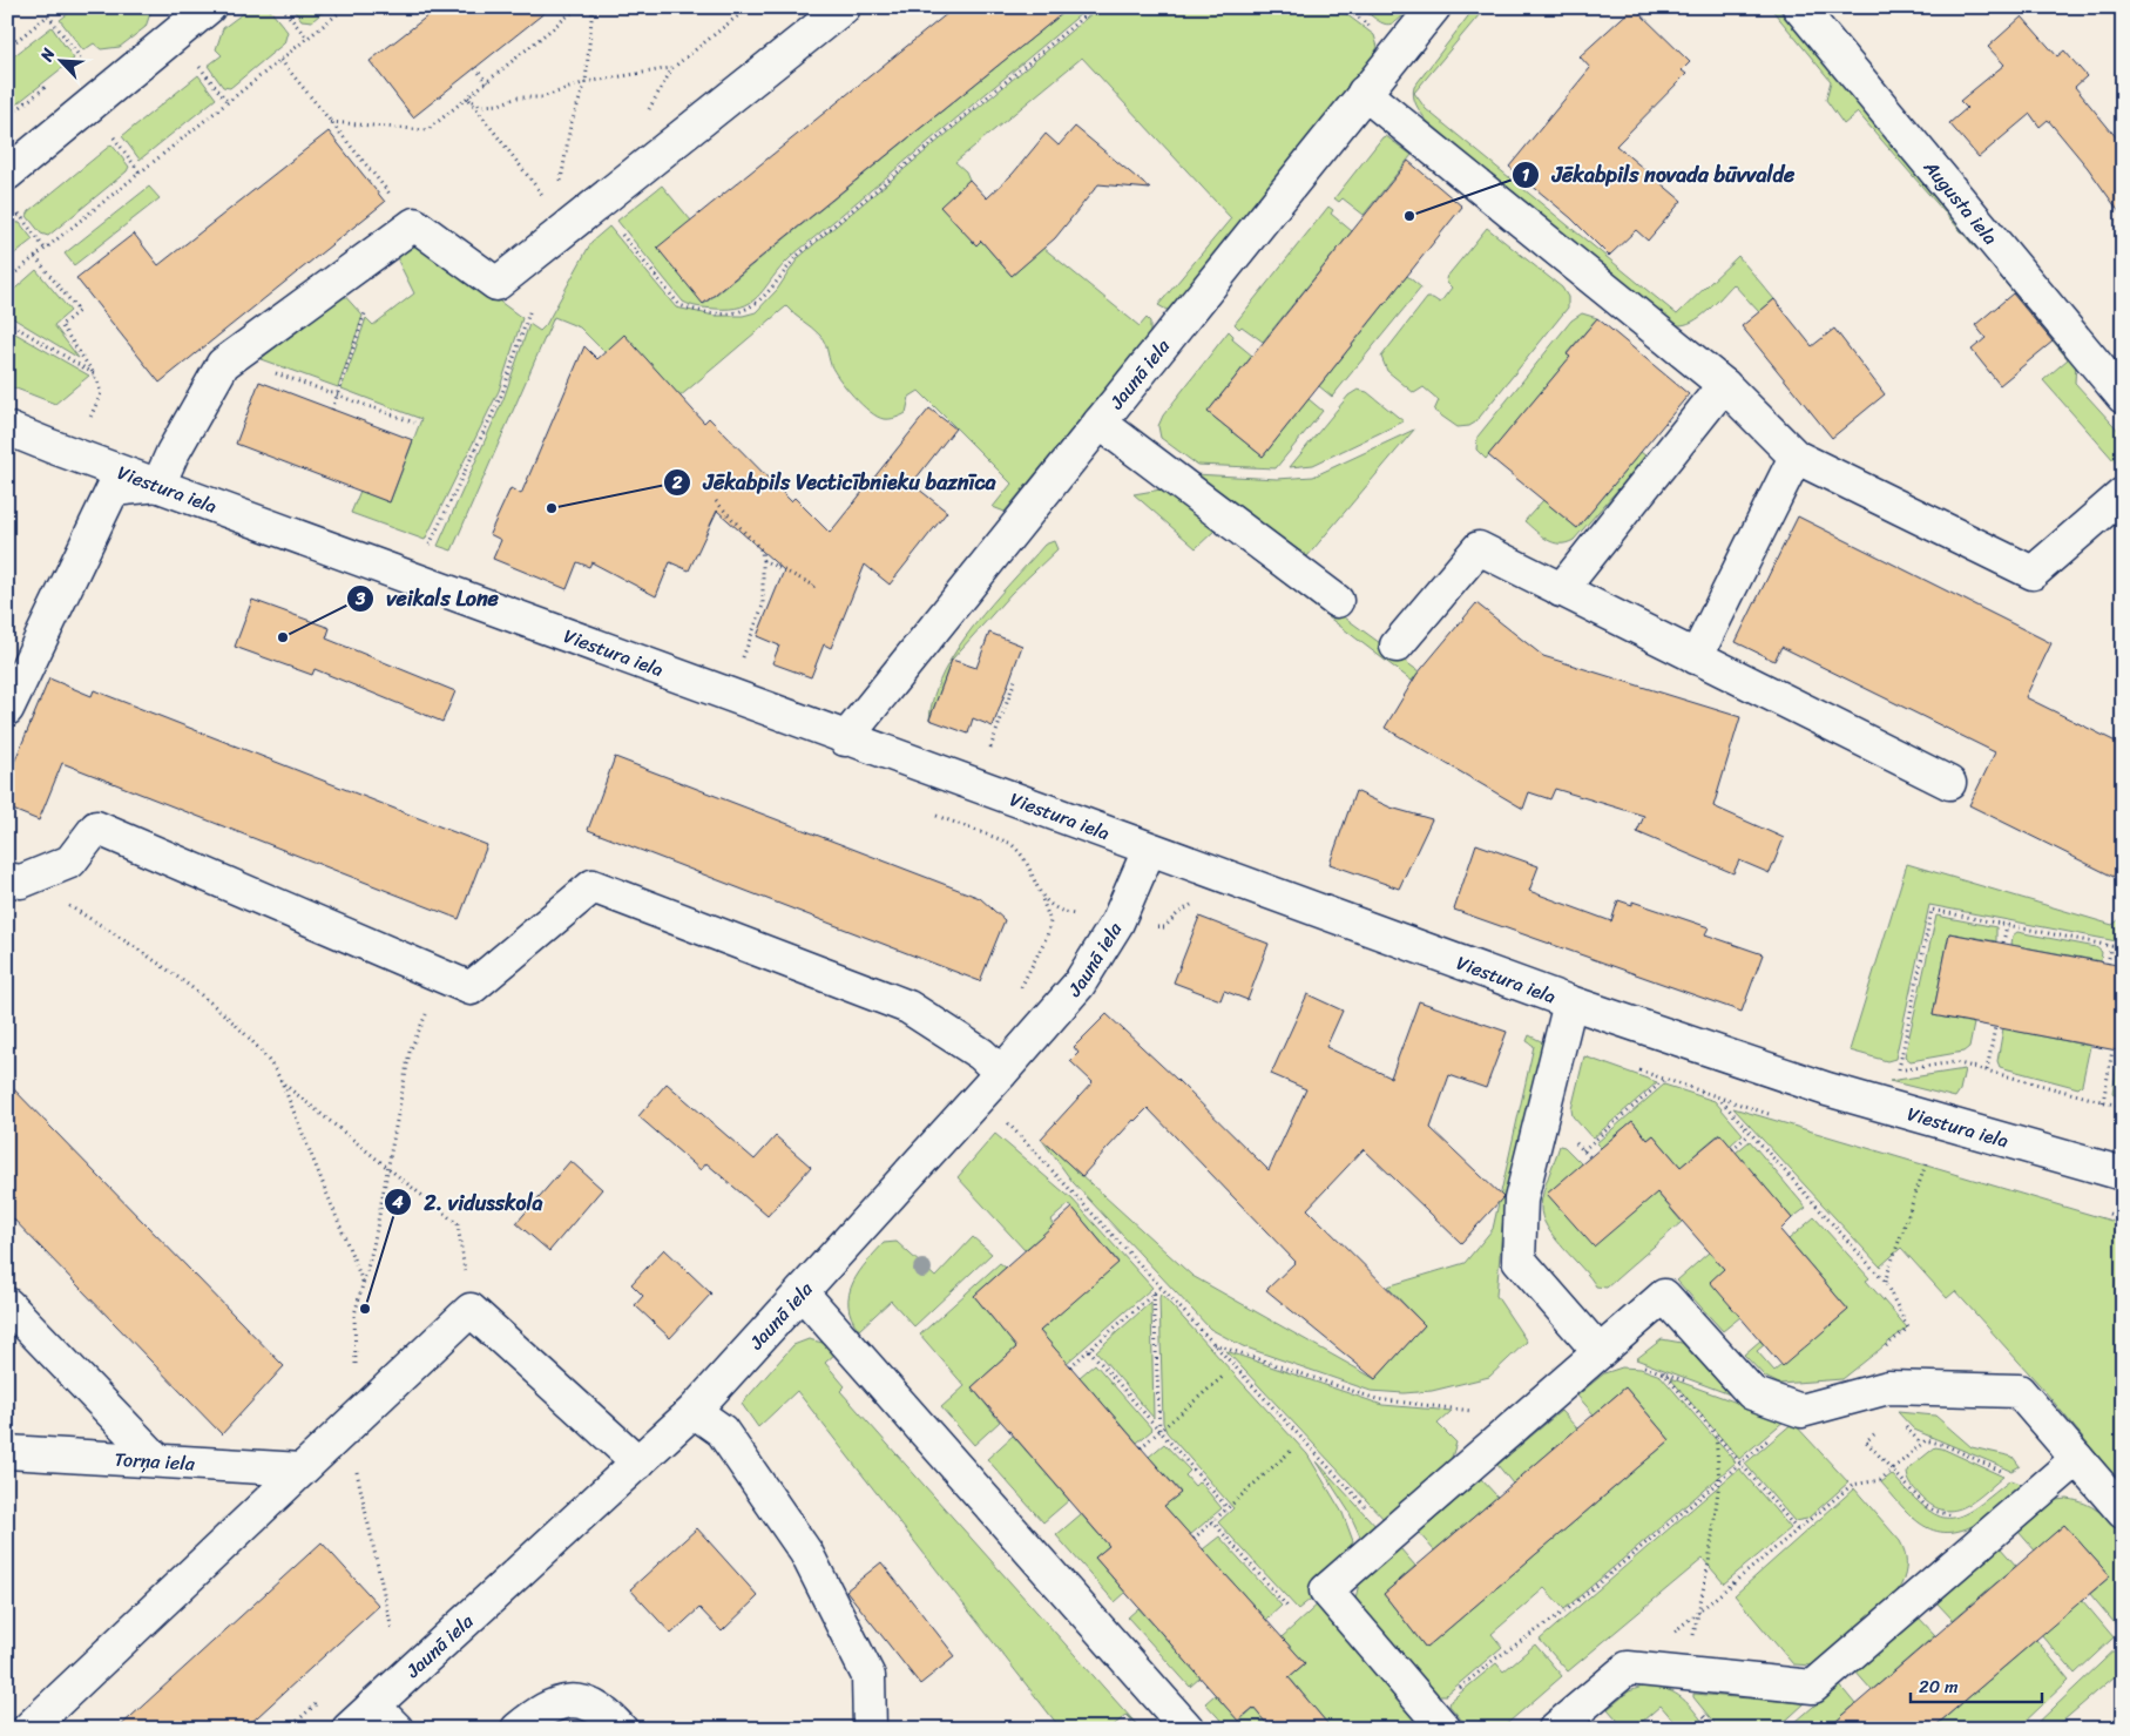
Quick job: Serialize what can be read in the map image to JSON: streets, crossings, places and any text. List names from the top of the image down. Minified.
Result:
{"streets":{"street":["Augusta iela","Jaunā iela","Viestura iela","Torņa iela"]},"crossings":[["Jaunā iela","Viestura iela"]],"places":["Jēkabpils novada būvvalde","Jēkabpils Vecticībnieku baznīca","veikals Lone","2. vidusskola"],"scale_bar":"20 m","north":"top left"}
